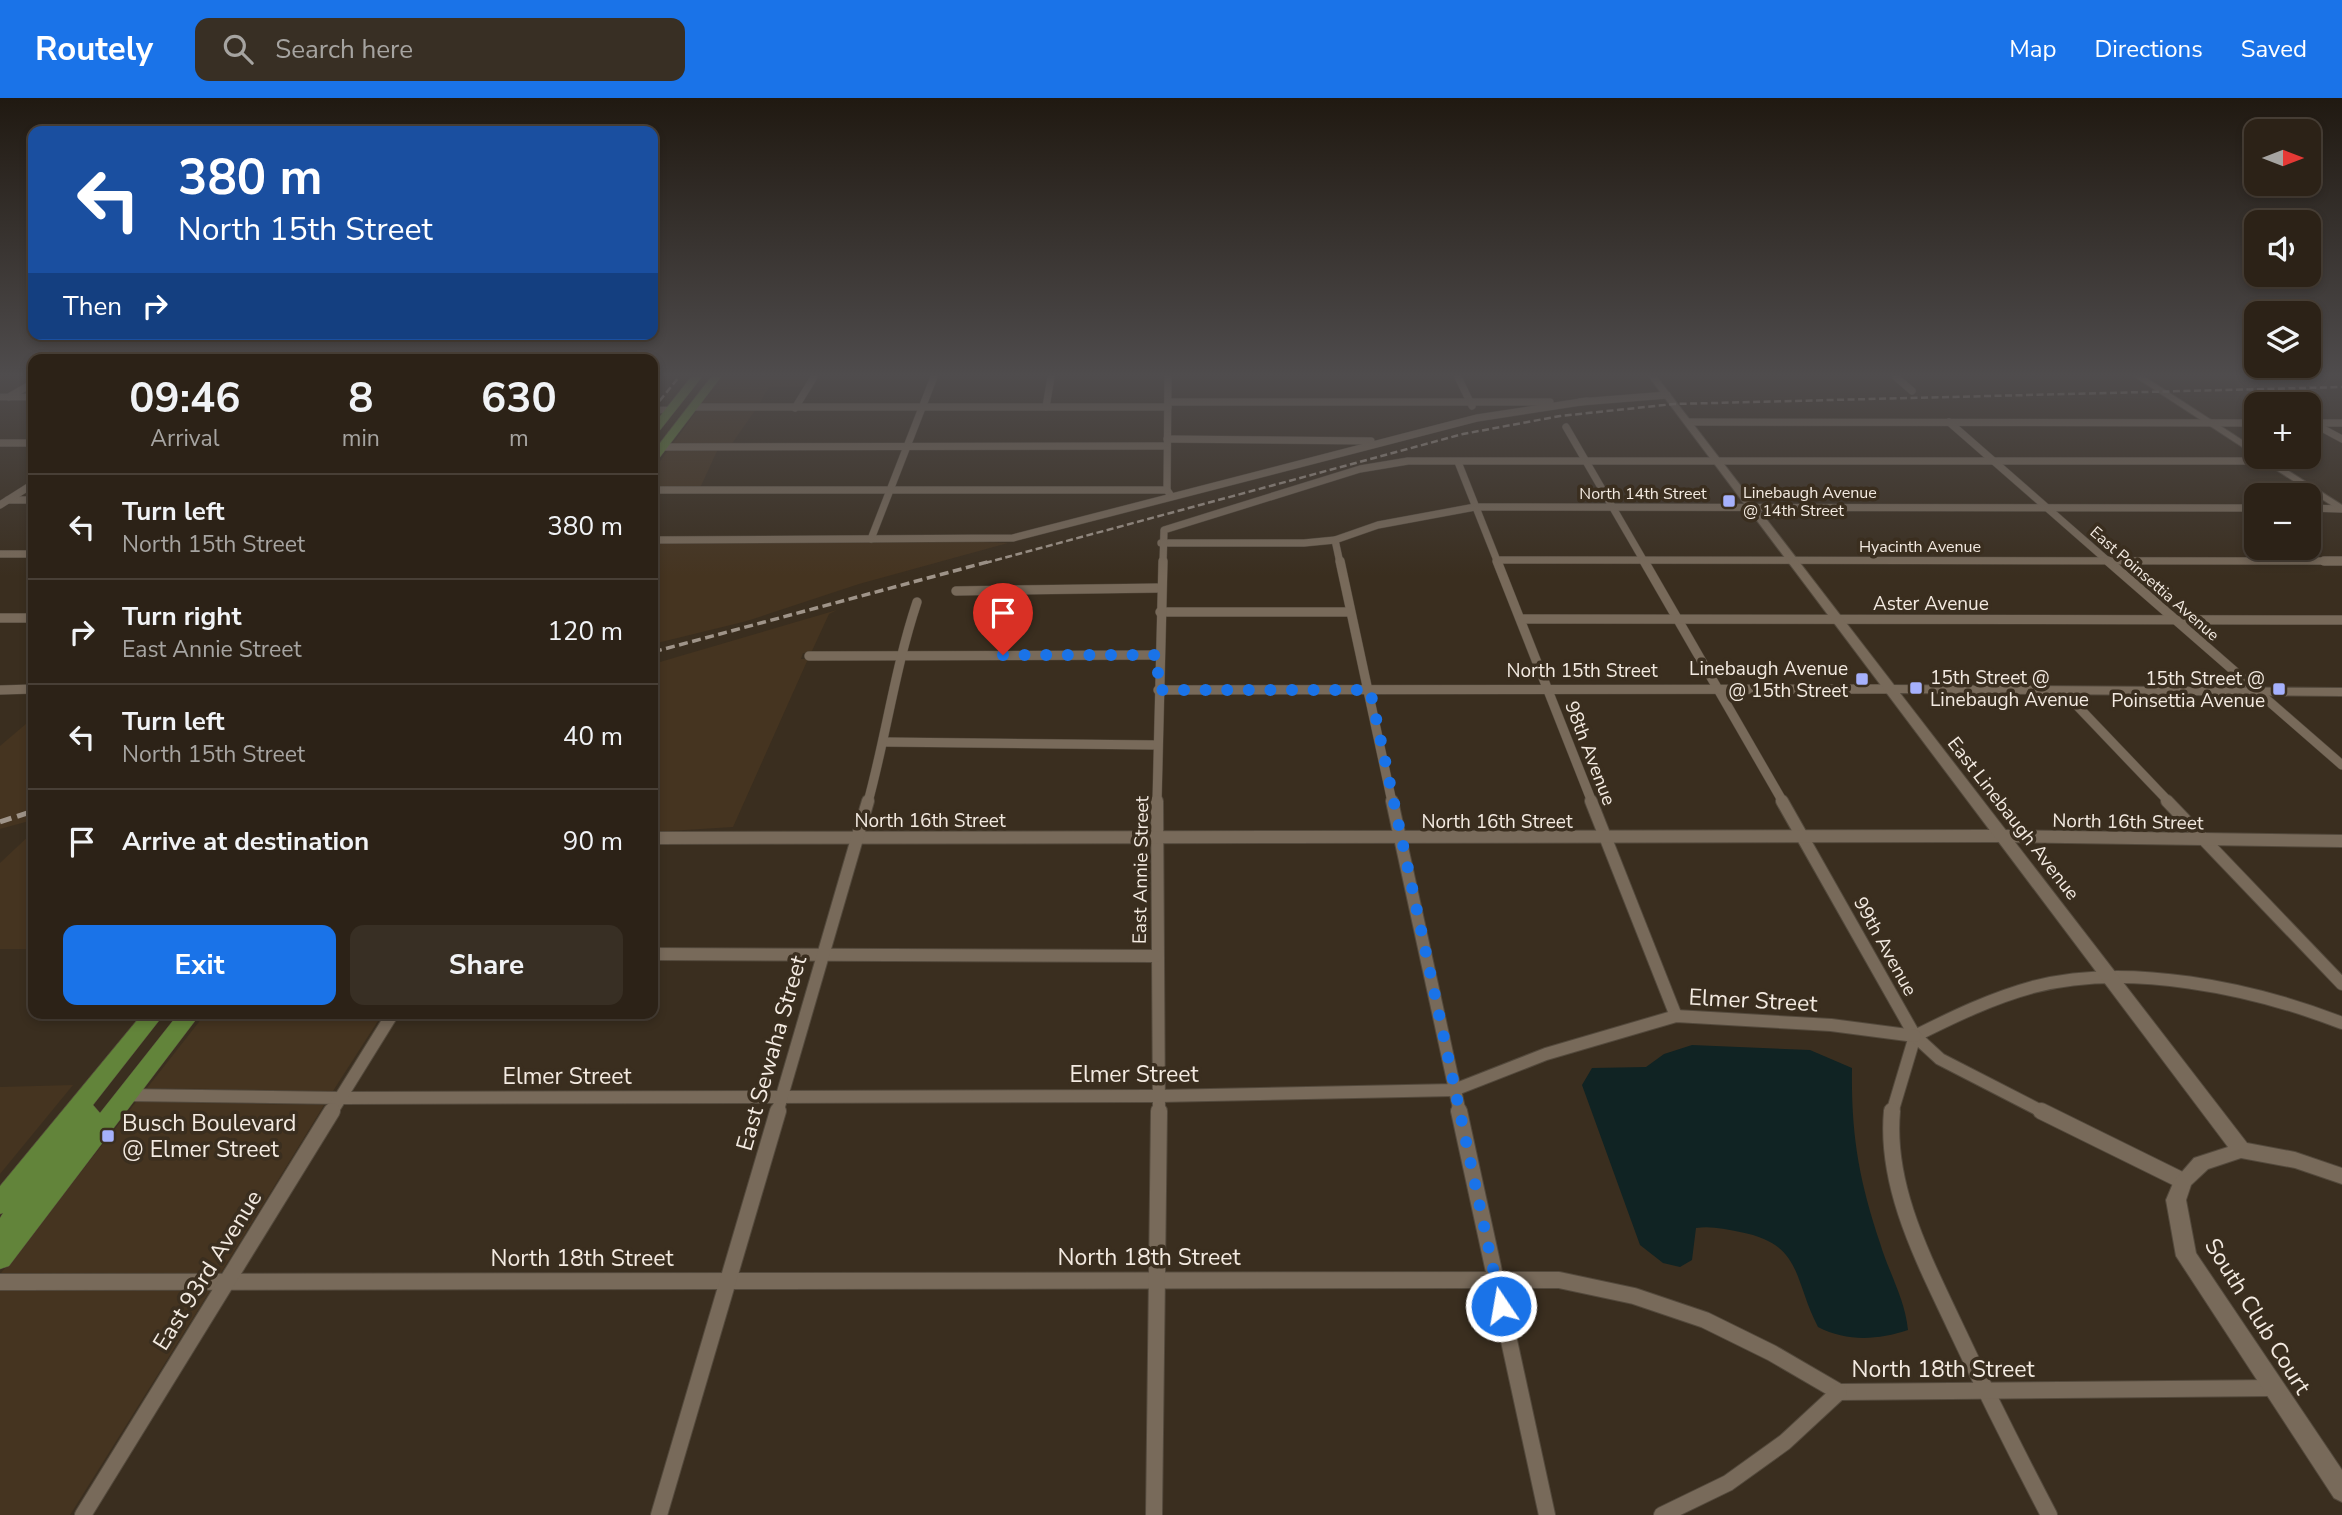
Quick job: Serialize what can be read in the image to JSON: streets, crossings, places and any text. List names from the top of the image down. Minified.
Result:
{"streets":{"street":["North 14th Street","Hyacinth Avenue","East Poinsettia Avenue","Aster Avenue","North 15th Street","98th Avenue","East Linebaugh Avenue","North 16th Street","East Annie Street","99th Avenue","Elmer Street","East Sewaha Street","North 18th Street","East 93rd Avenue","South Club Court"]},"crossings":[["North 14th Street","East Poinsettia Avenue"],["North 14th Street","98th Avenue"],["North 14th Street","East Linebaugh Avenue"],["North 14th Street","East Annie Street"],["North 14th Street","99th Avenue"],["Hyacinth Avenue","East Poinsettia Avenue"],["Hyacinth Avenue","98th Avenue"],["Hyacinth Avenue","East Linebaugh Avenue"],["Hyacinth Avenue","99th Avenue"],["East Poinsettia Avenue","Aster Avenue"],["East Poinsettia Avenue","North 15th Street"],["Aster Avenue","98th Avenue"],["Aster Avenue","East Linebaugh Avenue"],["Aster Avenue","99th Avenue"],["North 15th Street","98th Avenue"],["North 15th Street","East Linebaugh Avenue"],["North 15th Street","East Annie Street"],["North 15th Street","99th Avenue"],["98th Avenue","North 16th Street"],["98th Avenue","Elmer Street"],["East Linebaugh Avenue","North 16th Street"],["North 16th Street","East Annie Street"],["North 16th Street","99th Avenue"],["North 16th Street","East Sewaha Street"],["East Annie Street","Elmer Street"],["East Annie Street","North 18th Street"],["99th Avenue","Elmer Street"],["99th Avenue","South Club Court"],["Elmer Street","East Sewaha Street"],["Elmer Street","East 93rd Avenue"],["East Sewaha Street","North 18th Street"],["North 18th Street","East 93rd Avenue"],["North 18th Street","South Club Court"]],"places":{"transit":["Linebaugh Avenue @ 14th Street","Linebaugh Avenue @ 15th Street","15th Street @ Linebaugh Avenue","15th Street @ Poinsettia Avenue","Busch Boulevard @ Elmer Street"]},"north":"right","page":{"header":"Routely","search":"Search here","nav":["Map","Directions","Saved"],"map_buttons":["+","−"],"turn":["380 m","North 15th Street"],"then":"Then","eta":["09:46","Arrival","8","min","630","m"],"list":[{"name":"Turn left","note":"North 15th Street","value":"380 m"},{"name":"Turn right","note":"East Annie Street","value":"120 m"},{"name":"Turn left","note":"North 15th Street","value":"40 m"},{"name":"Arrive at destination","value":"90 m"}],"buttons":["Exit","Share"]}}
